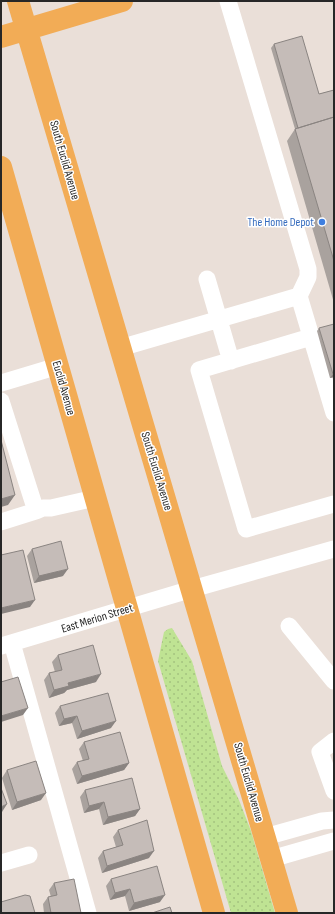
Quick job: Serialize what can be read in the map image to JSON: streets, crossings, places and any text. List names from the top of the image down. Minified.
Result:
{"streets":{"main road":["South Euclid Avenue","Euclid Avenue"],"street":["East Merion Street"]},"crossings":[["South Euclid Avenue","East Merion Street"],["Euclid Avenue","East Merion Street"]],"places":["The Home Depot"]}
